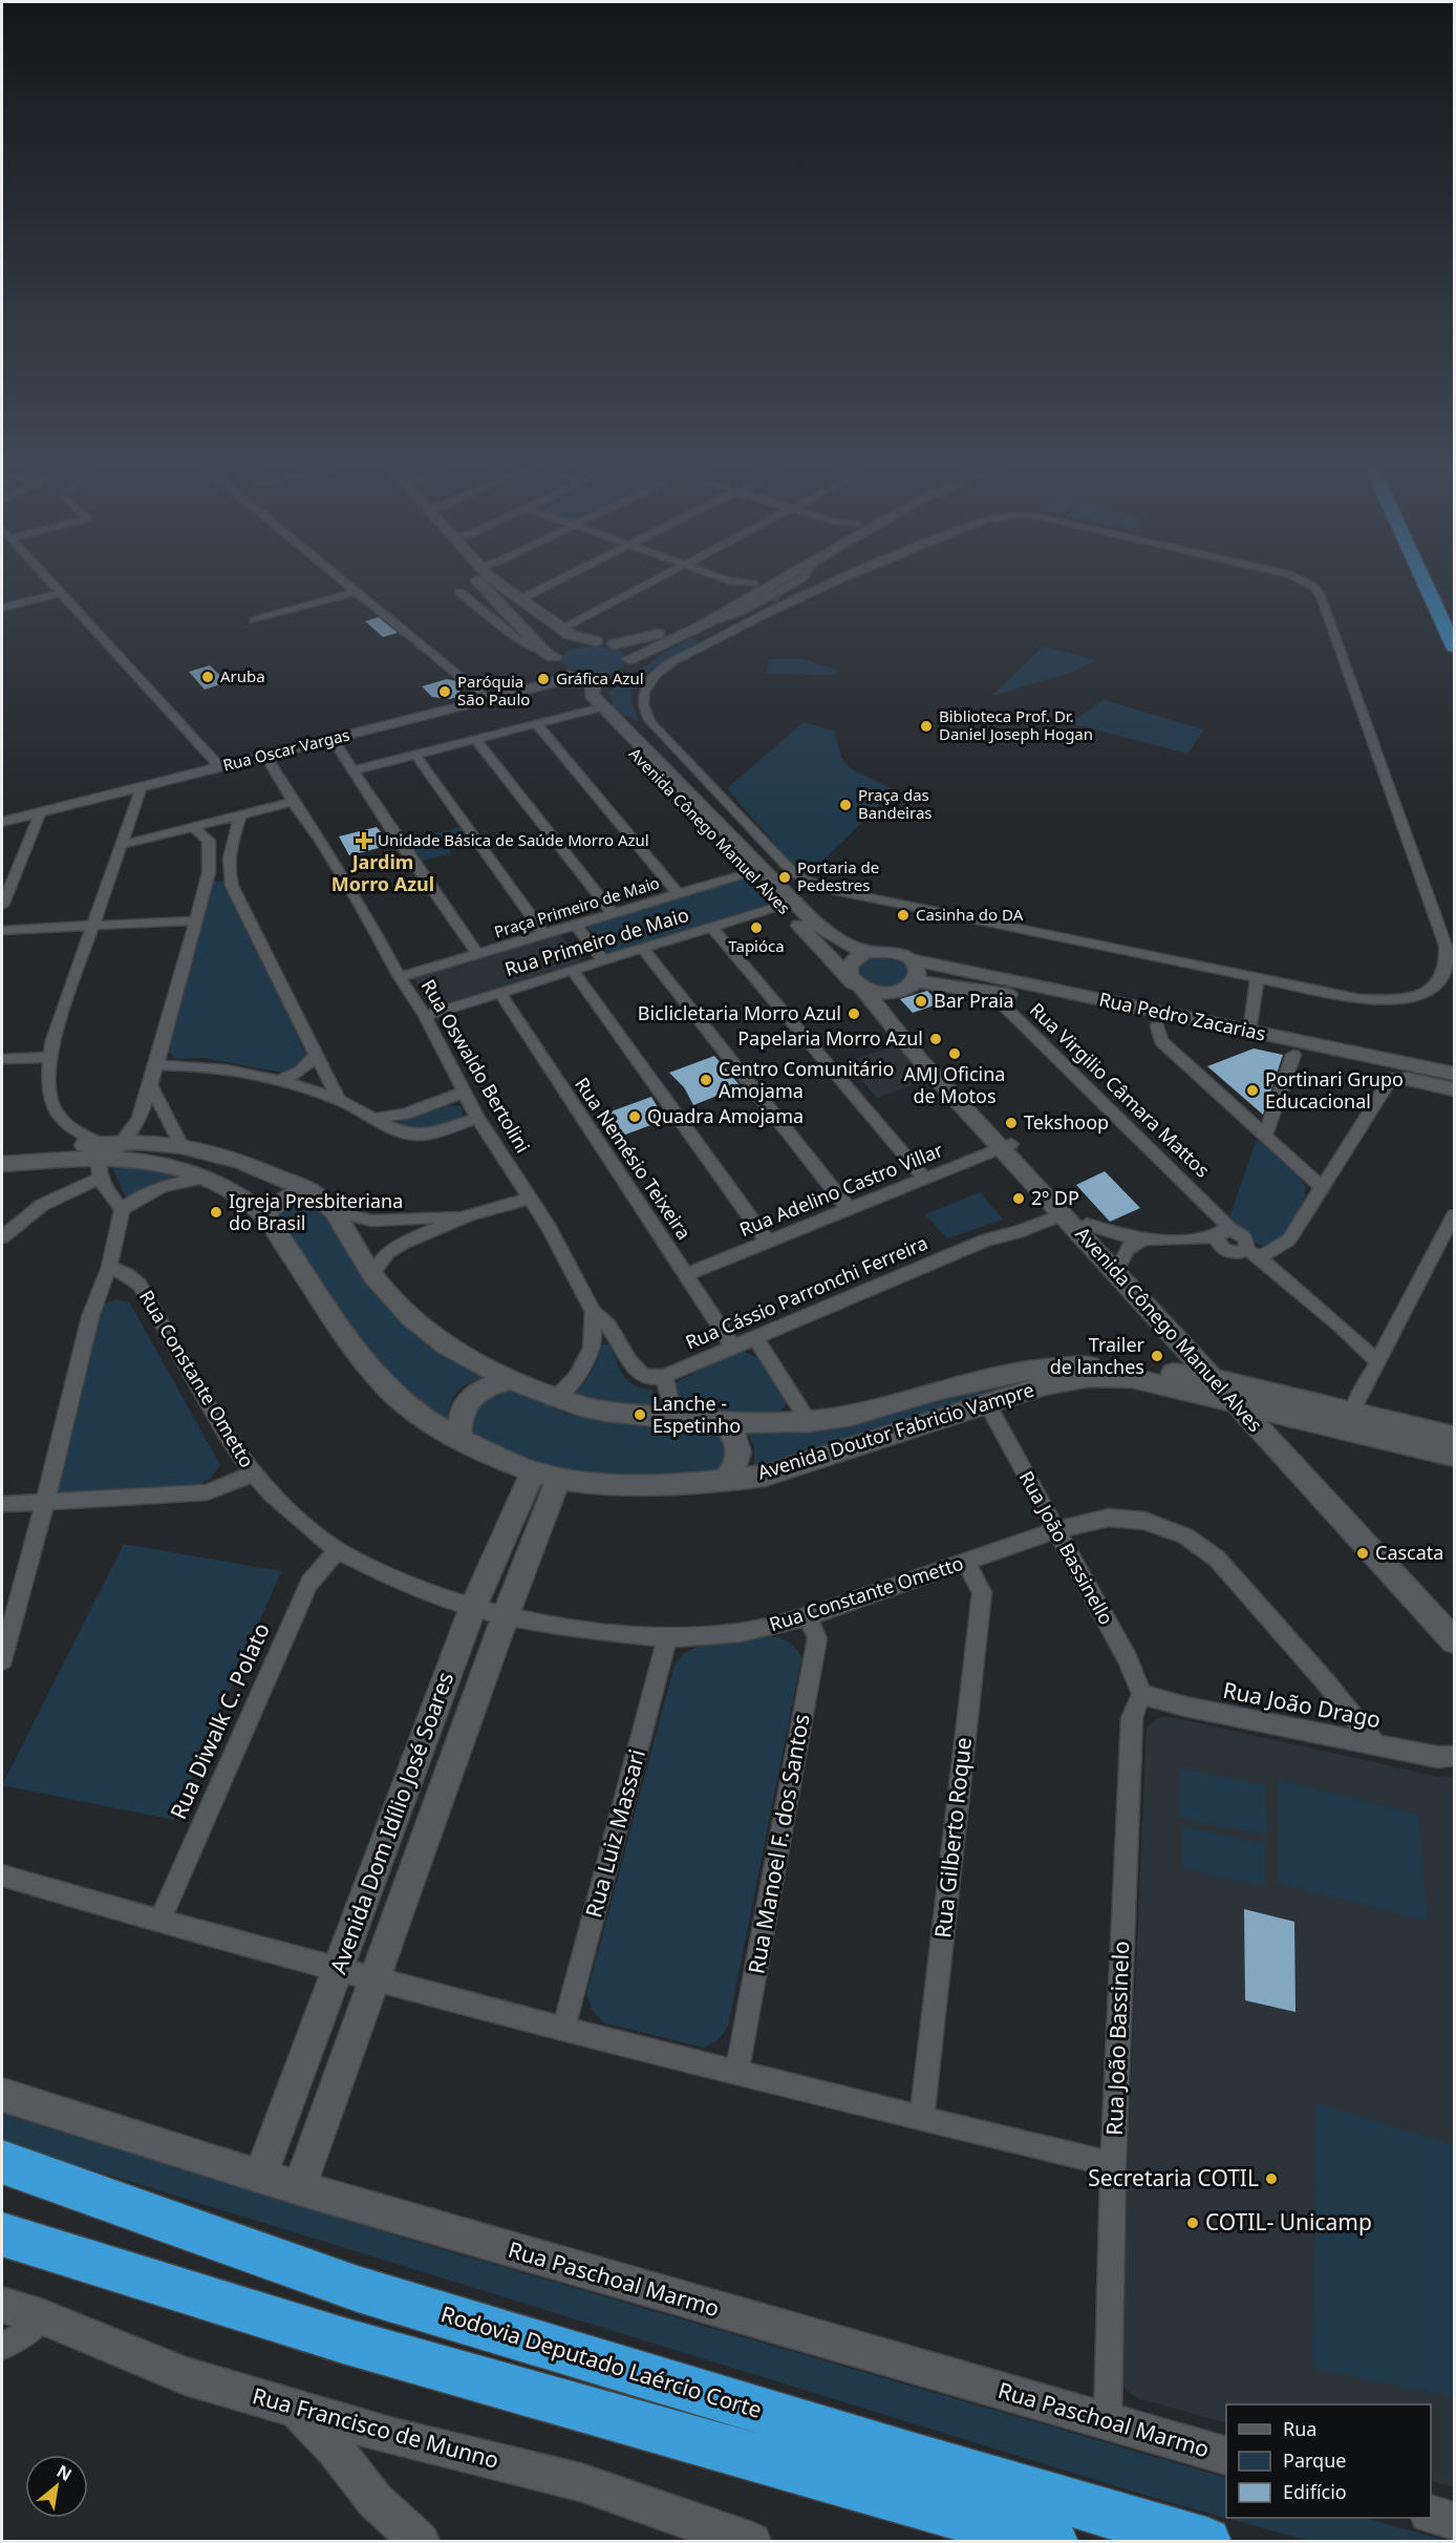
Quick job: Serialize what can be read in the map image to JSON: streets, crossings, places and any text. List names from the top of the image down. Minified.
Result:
{"streets":{"highway":["Rodovia Deputado Laércio Corte"],"street":["Rua Oscar Vargas","Avenida Cônego Manuel Alves","Praça Primeiro de Maio","Rua Primeiro de Maio","Rua Pedro Zacarias","Rua Oswaldo Bertolini","Rua Virgilio Câmara Mattos","Rua Nemésio Teixeira","Rua Adelino Castro Villar","Rua Cássio Parronchi Ferreira","Rua Constante Ometto","Avenida Doutor Fabricio Vampre","Rua João Bassinello","Rua João Drago","Rua Diwalk C. Polato","Avenida Dom Idílio José Soares","Rua Luiz Massari","Rua Gilberto Roque","Rua Manoel F. dos Santos","Rua João Bassinelo","Rua Paschoal Marmo","Rua Francisco de Munno"]},"crossings":[["Rua Oscar Vargas","Avenida Cônego Manuel Alves"],["Rua Oscar Vargas","Rua Oswaldo Bertolini"],["Avenida Cônego Manuel Alves","Praça Primeiro de Maio"],["Avenida Cônego Manuel Alves","Rua Primeiro de Maio"],["Avenida Cônego Manuel Alves","Rua Pedro Zacarias"],["Avenida Cônego Manuel Alves","Rua Adelino Castro Villar"],["Avenida Cônego Manuel Alves","Rua Cássio Parronchi Ferreira"],["Avenida Cônego Manuel Alves","Avenida Doutor Fabricio Vampre"],["Praça Primeiro de Maio","Rua Oswaldo Bertolini"],["Rua Primeiro de Maio","Rua Oswaldo Bertolini"],["Rua Primeiro de Maio","Rua Nemésio Teixeira"],["Rua Pedro Zacarias","Rua Virgilio Câmara Mattos"],["Rua Nemésio Teixeira","Rua Adelino Castro Villar"],["Rua Nemésio Teixeira","Rua Cássio Parronchi Ferreira"],["Rua Constante Ometto","Rua João Bassinello"],["Rua Constante Ometto","Rua João Drago"],["Rua Constante Ometto","Rua Diwalk C. Polato"],["Rua Constante Ometto","Avenida Dom Idílio José Soares"],["Rua Constante Ometto","Rua Luiz Massari"],["Rua Constante Ometto","Rua Gilberto Roque"],["Rua Constante Ometto","Rua Manoel F. dos Santos"],["Avenida Doutor Fabricio Vampre","Rua João Bassinello"],["Avenida Doutor Fabricio Vampre","Avenida Dom Idílio José Soares"],["Rua João Bassinello","Rua João Drago"],["Rua João Bassinello","Rua João Bassinelo"],["Rua João Drago","Rua João Bassinelo"],["Avenida Dom Idílio José Soares","Rua Paschoal Marmo"],["Rua João Bassinelo","Rua Paschoal Marmo"]],"districts":["Jardim Morro Azul"],"places":{"other":["Aruba","Gráfica Azul","Paróquia São Paulo","Biblioteca Prof. Dr. Daniel Joseph Hogan","Praça das Bandeiras","Portaria de Pedestres","Casinha do DA","Tapióca","Bar Praia","Biclicletaria Morro Azul","Papelaria Morro Azul","AMJ Oficina de Motos","Centro Comunitário Amojama","Portinari Grupo Educacional","Quadra Amojama","Tekshoop","2º DP","Igreja Presbiteriana do Brasil","Trailer de lanches","Lanche - Espetinho","Cascata","Secretaria COTIL","COTIL- Unicamp"],"health":["Unidade Básica de Saúde Morro Azul"]},"legend":["Rua","Parque","Edifício"],"north":"top right"}
